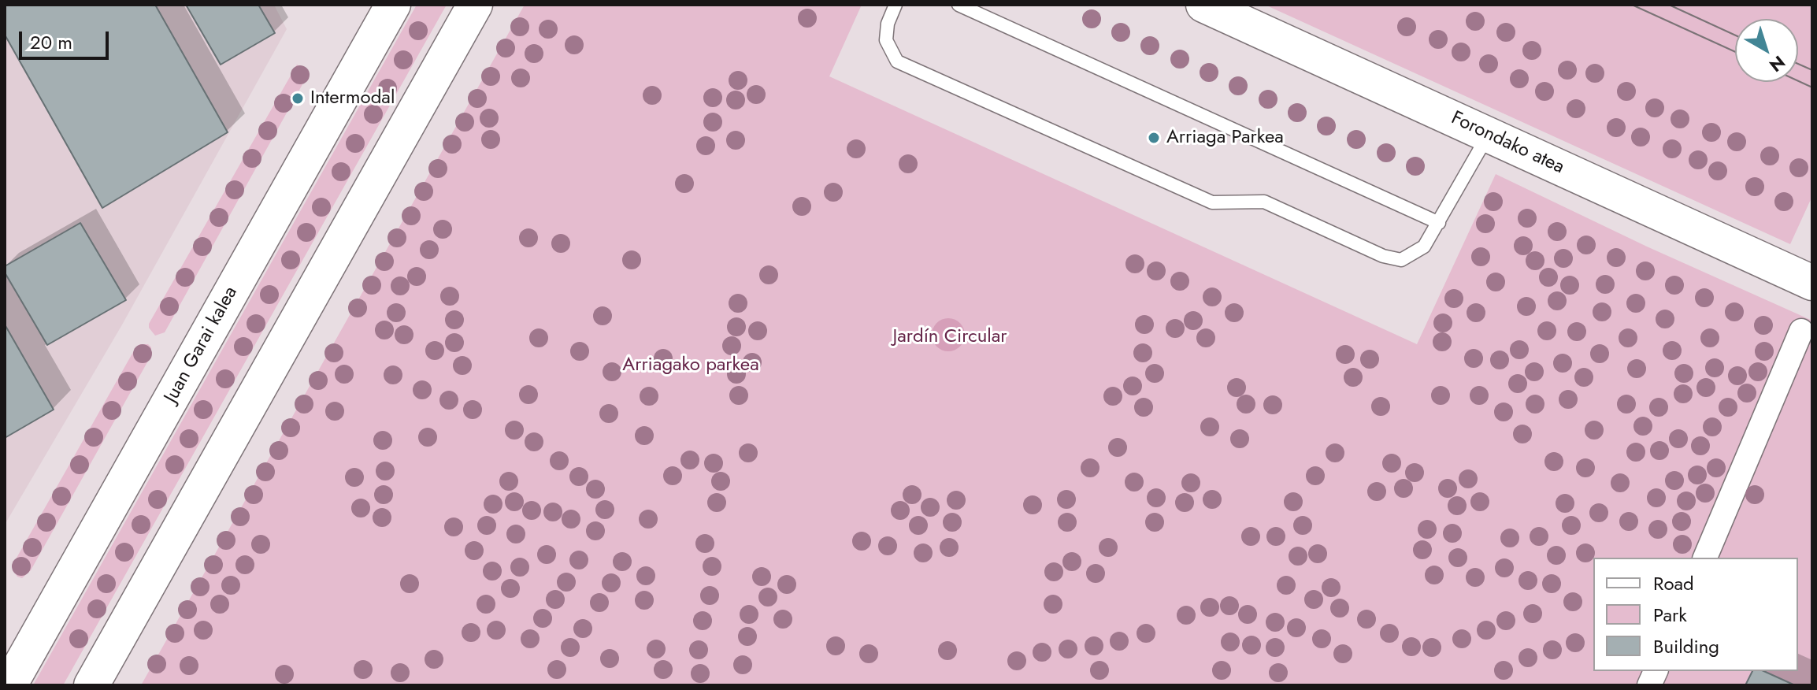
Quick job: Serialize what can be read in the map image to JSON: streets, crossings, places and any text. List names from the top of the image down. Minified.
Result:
{"streets":{"main road":["Forondako atea","Juan Garai kalea"]},"parks":["Jardín Circular","Arriagako parkea"],"places":["Intermodal","Arriaga Parkea"],"legend":["Road","Park","Building"],"scale_bar":"20 m","north":"bottom right"}
